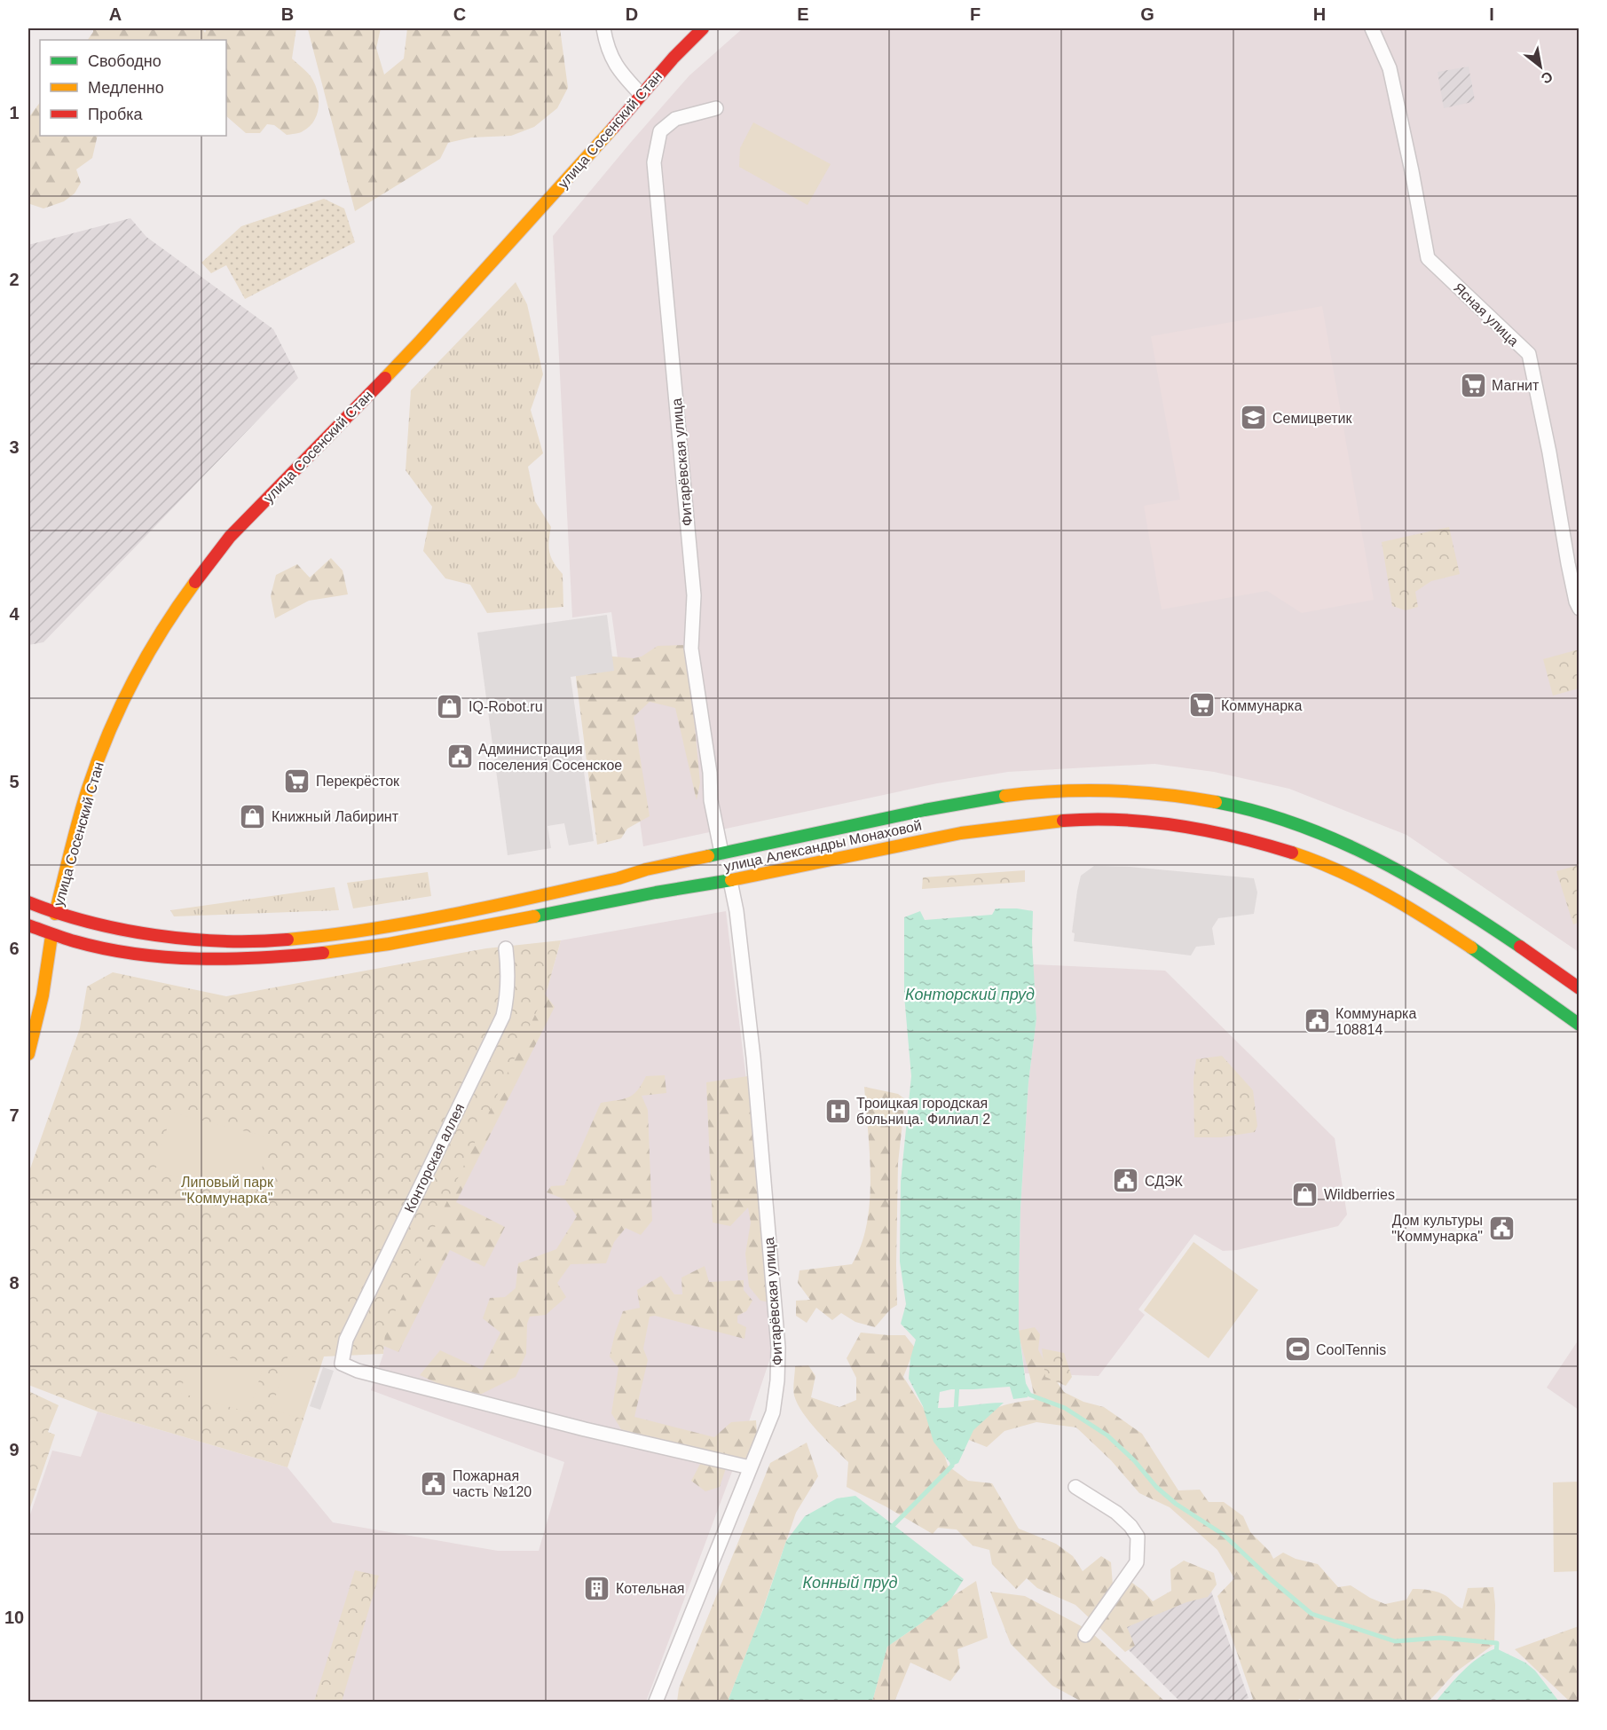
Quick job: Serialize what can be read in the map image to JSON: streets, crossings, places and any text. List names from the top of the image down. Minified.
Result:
{"streets":{"main road":["улица Сосенский Стан","улица Александры Монаховой"],"street":["Ясная улица","Фитарёвская улица","Конторская аллея"]},"crossings":[["улица Сосенский Стан","улица Александры Монаховой"],["Фитарёвская улица","улица Александры Монаховой"],["Фитарёвская улица","Конторская аллея"]],"water":["Конторский пруд","Конный пруд"],"parks":["Липовый парк \"Коммунарка\""],"places":{"supermarket":["Магнит","Коммунарка","Перекрёсток"],"school or university":["Семицветик"],"shop":["IQ-Robot.ru","Книжный Лабиринт","Wildberries"],"public building":["Администрация поселения Сосенское","Коммунарка 108814","СДЭК","Дом культуры \"Коммунарка\"","Пожарная часть №120"],"hospital":["Троицкая городская больница. Филиал 2"],"sports":["CoolTennis"],"building":["Котельная"]},"legend":["Свободно","Медленно","Пробка"],"north":"bottom right","grid":{"columns":["A","B","C","D","E","F","G","H","I"],"rows":["1","2","3","4","5","6","7","8","9","10"]}}
